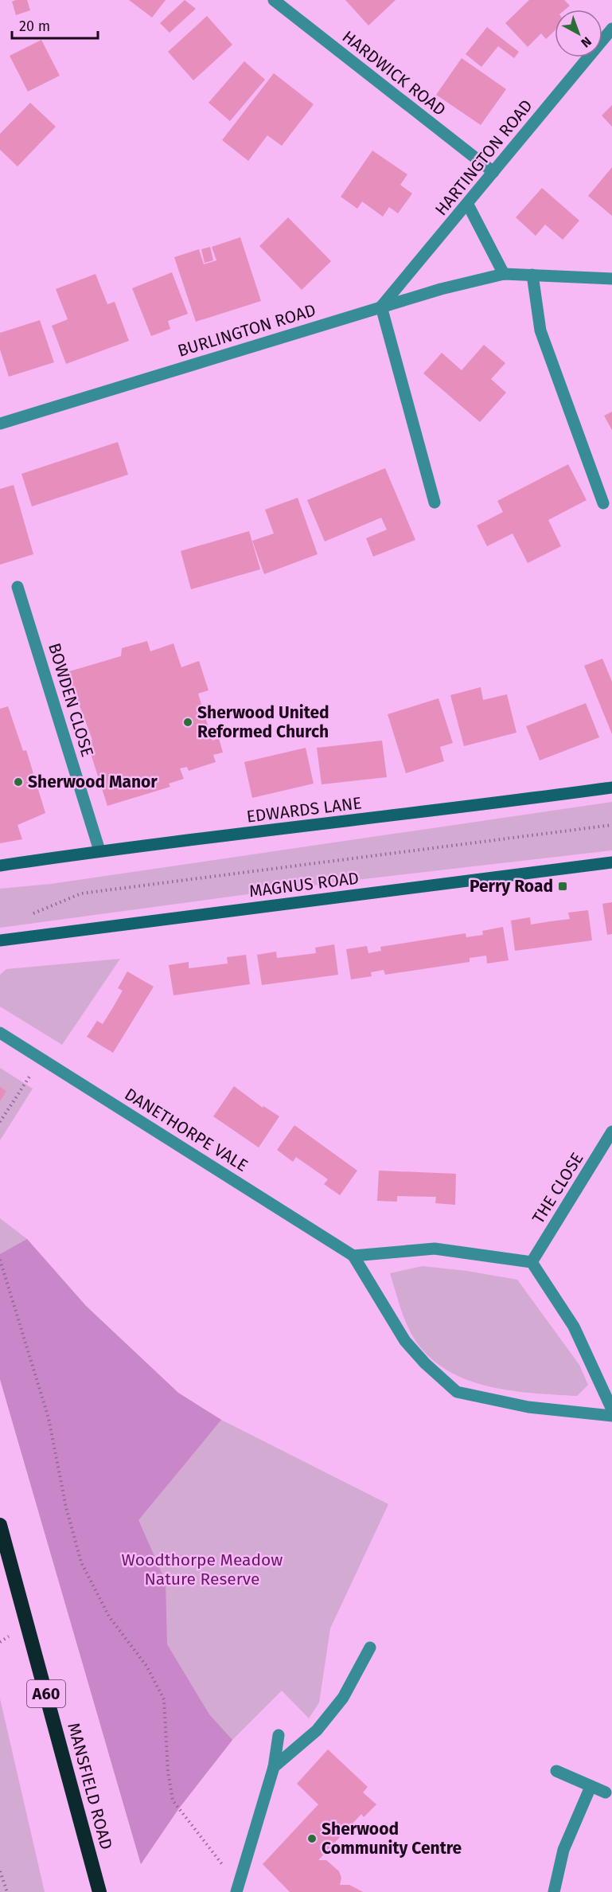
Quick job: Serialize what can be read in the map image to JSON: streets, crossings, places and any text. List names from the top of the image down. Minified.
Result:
{"streets":{"highway":["A60","MANSFIELD ROAD"],"street":["HARDWICK ROAD","HARTINGTON ROAD","BURLINGTON ROAD","BOWDEN CLOSE","EDWARDS LANE","MAGNUS ROAD","DANETHORPE VALE","THE CLOSE"]},"crossings":[["HARDWICK ROAD","HARTINGTON ROAD"],["HARTINGTON ROAD","BURLINGTON ROAD"],["BOWDEN CLOSE","EDWARDS LANE"]],"parks":["Woodthorpe Meadow Nature Reserve"],"places":{"other":["Sherwood United Reformed Church","Sherwood Manor","Sherwood Community Centre"],"transit":["Perry Road"]},"scale_bar":"20 m","north":"bottom right"}
